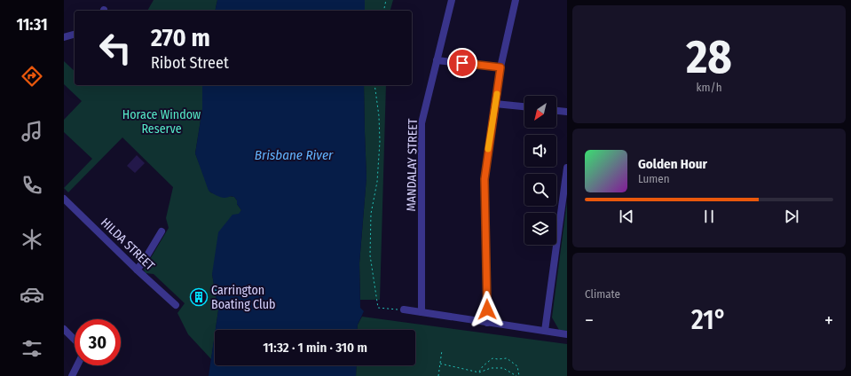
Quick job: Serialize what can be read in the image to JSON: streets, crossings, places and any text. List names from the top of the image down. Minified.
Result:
{"streets":{"street":["MANDALAY STREET","HILDA STREET"]},"water":["Brisbane River"],"parks":["Horace Window Reserve"],"places":{"building":["Carrington Boating Club"]},"north":"bottom left","page":{"tabs":"11:31","tile":[["28","km/h"],"Climate"],"turn":["270 m","Ribot Street"],"song":["Golden Hour","Lumen"],"heat":["−","21°","+"],"limit":"30","trip":"11:32 · 1 min · 310 m"}}
